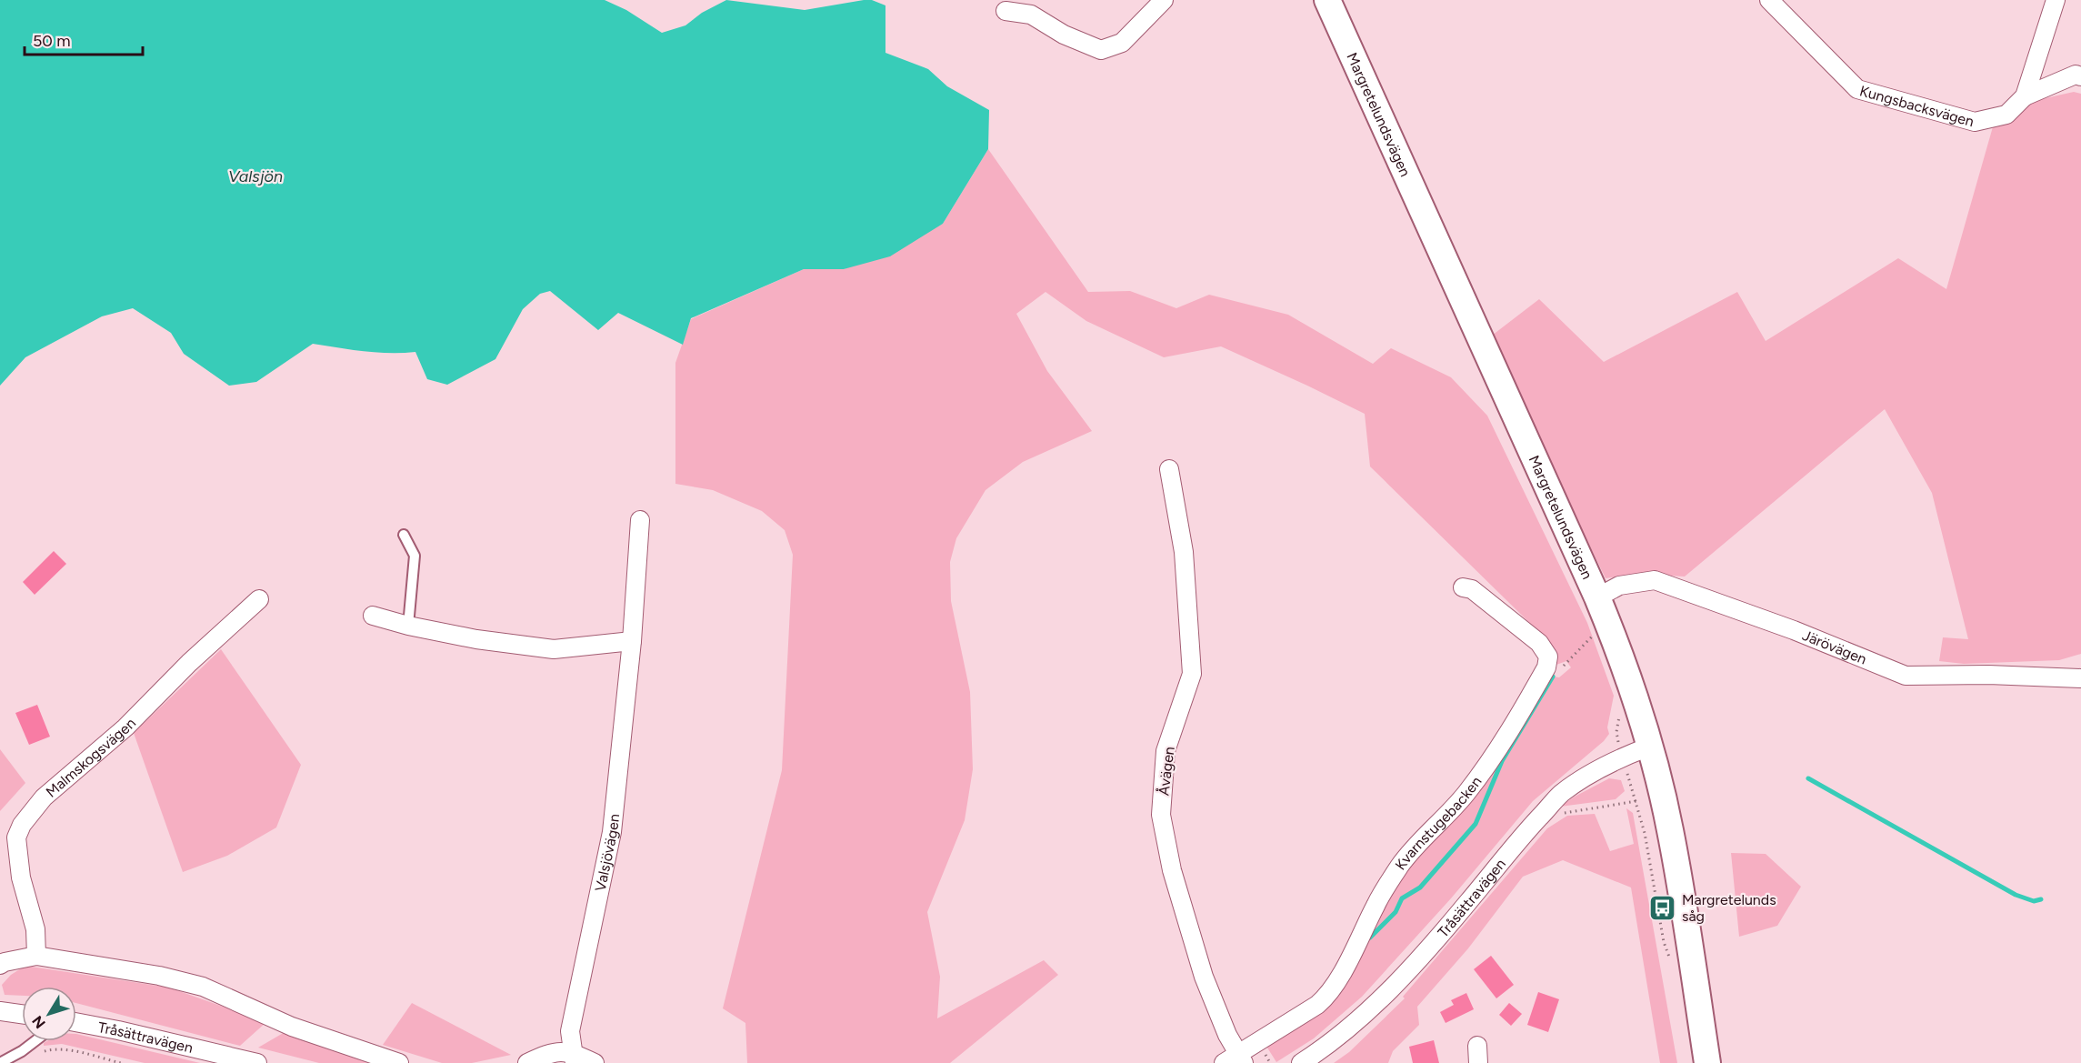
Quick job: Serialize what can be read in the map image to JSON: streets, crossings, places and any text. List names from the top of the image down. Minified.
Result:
{"streets":{"street":["Kungsbacksvägen","Margretelundsvägen","Järövägen","Malmskogsvägen","Åvägen","Kvarnstugebacken","Valsjövägen","Tråsättravägen"]},"crossings":[["Margretelundsvägen","Järövägen"],["Margretelundsvägen","Tråsättravägen"],["Åvägen","Kvarnstugebacken"]],"water":["Valsjön"],"places":{"bus stop":["Margretelunds såg"]},"scale_bar":"50 m","north":"bottom left"}
